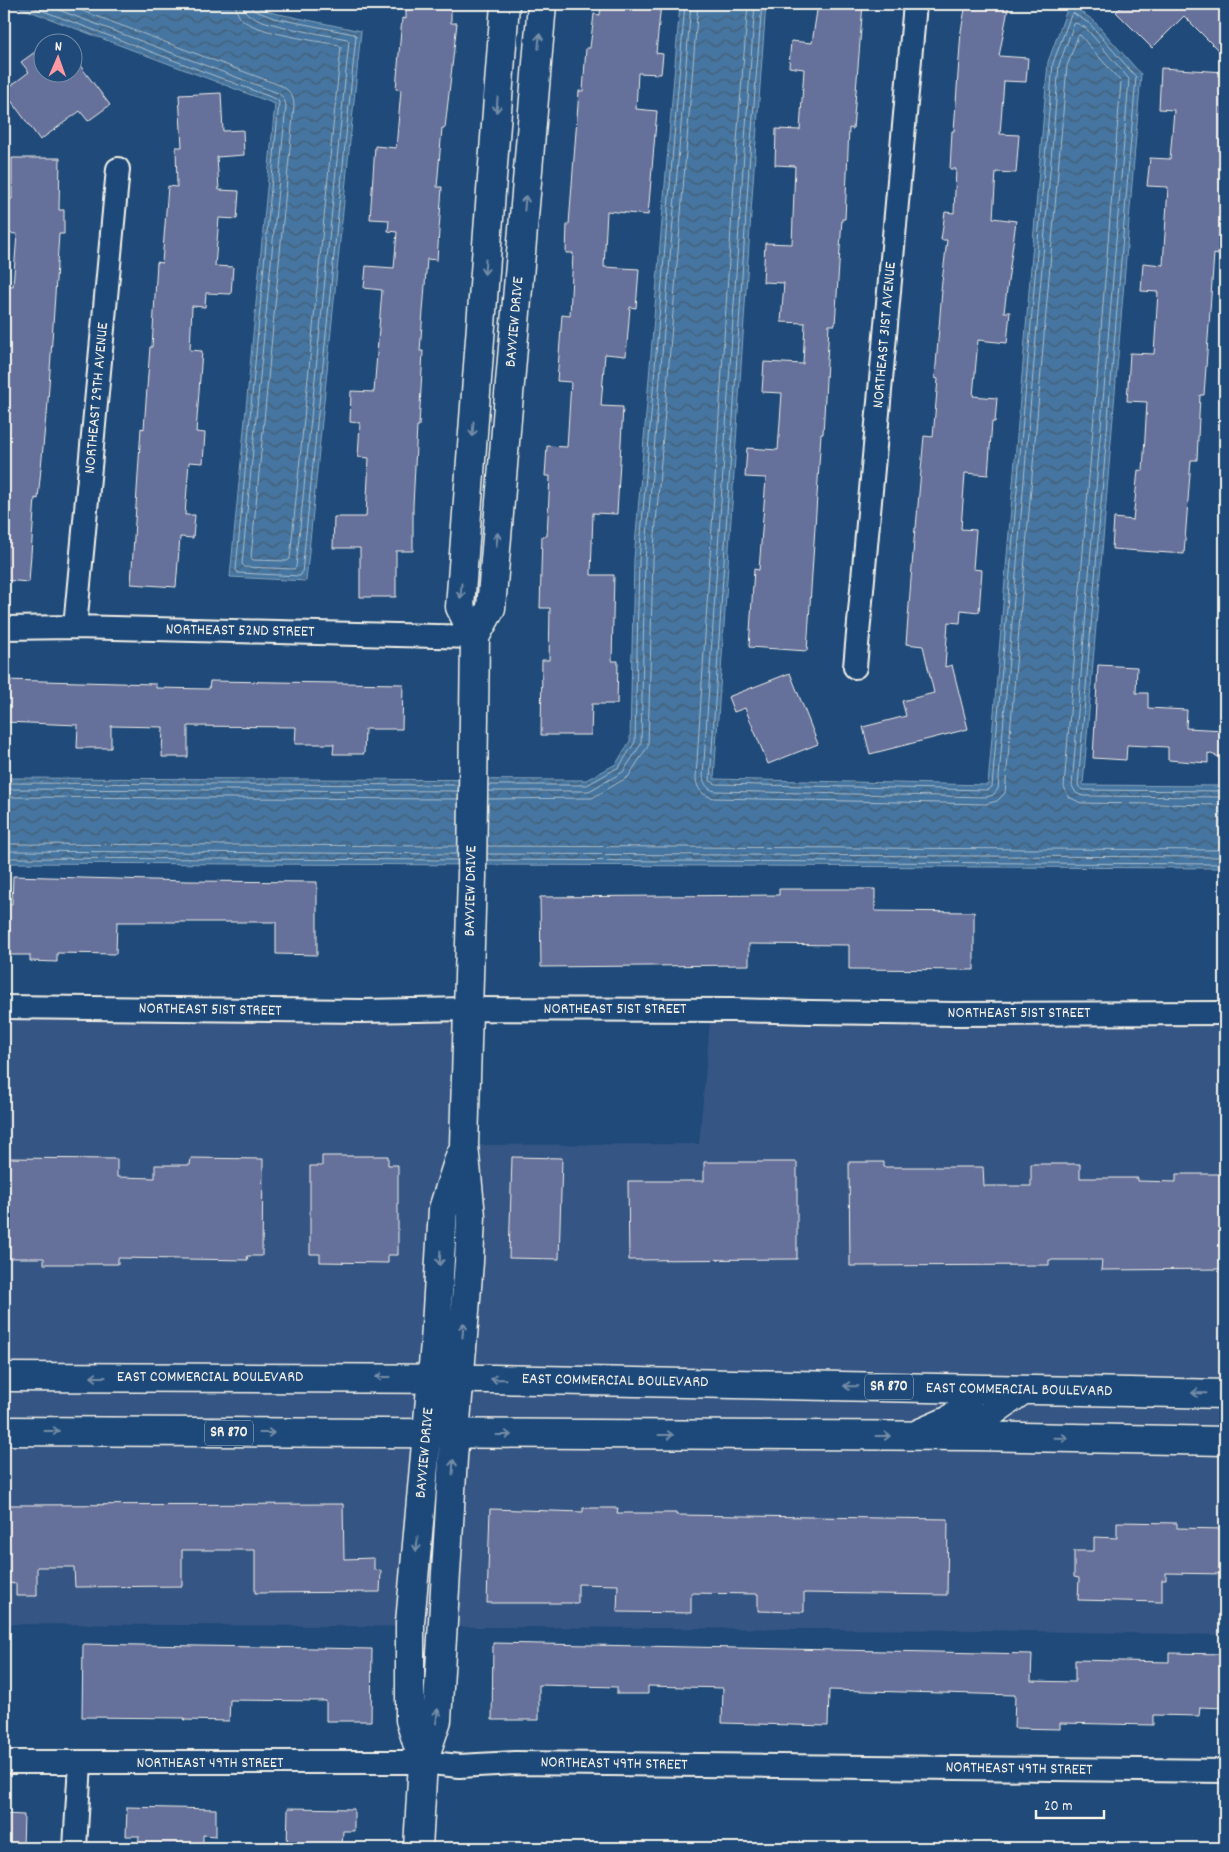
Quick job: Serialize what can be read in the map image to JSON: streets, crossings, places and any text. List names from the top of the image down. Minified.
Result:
{"streets":{"street":["BAYVIEW DRIVE","NORTHEAST 31ST AVENUE","NORTHEAST 29TH AVENUE","NORTHEAST 52ND STREET","NORTHEAST 51ST STREET","EAST COMMERCIAL BOULEVARD","SR 870","NORTHEAST 49TH STREET"]},"crossings":[["BAYVIEW DRIVE","NORTHEAST 52ND STREET"],["BAYVIEW DRIVE","NORTHEAST 51ST STREET"],["BAYVIEW DRIVE","EAST COMMERCIAL BOULEVARD"],["BAYVIEW DRIVE","SR 870"],["BAYVIEW DRIVE","NORTHEAST 49TH STREET"],["NORTHEAST 29TH AVENUE","NORTHEAST 52ND STREET"]],"scale_bar":"20 m","north":"top"}
